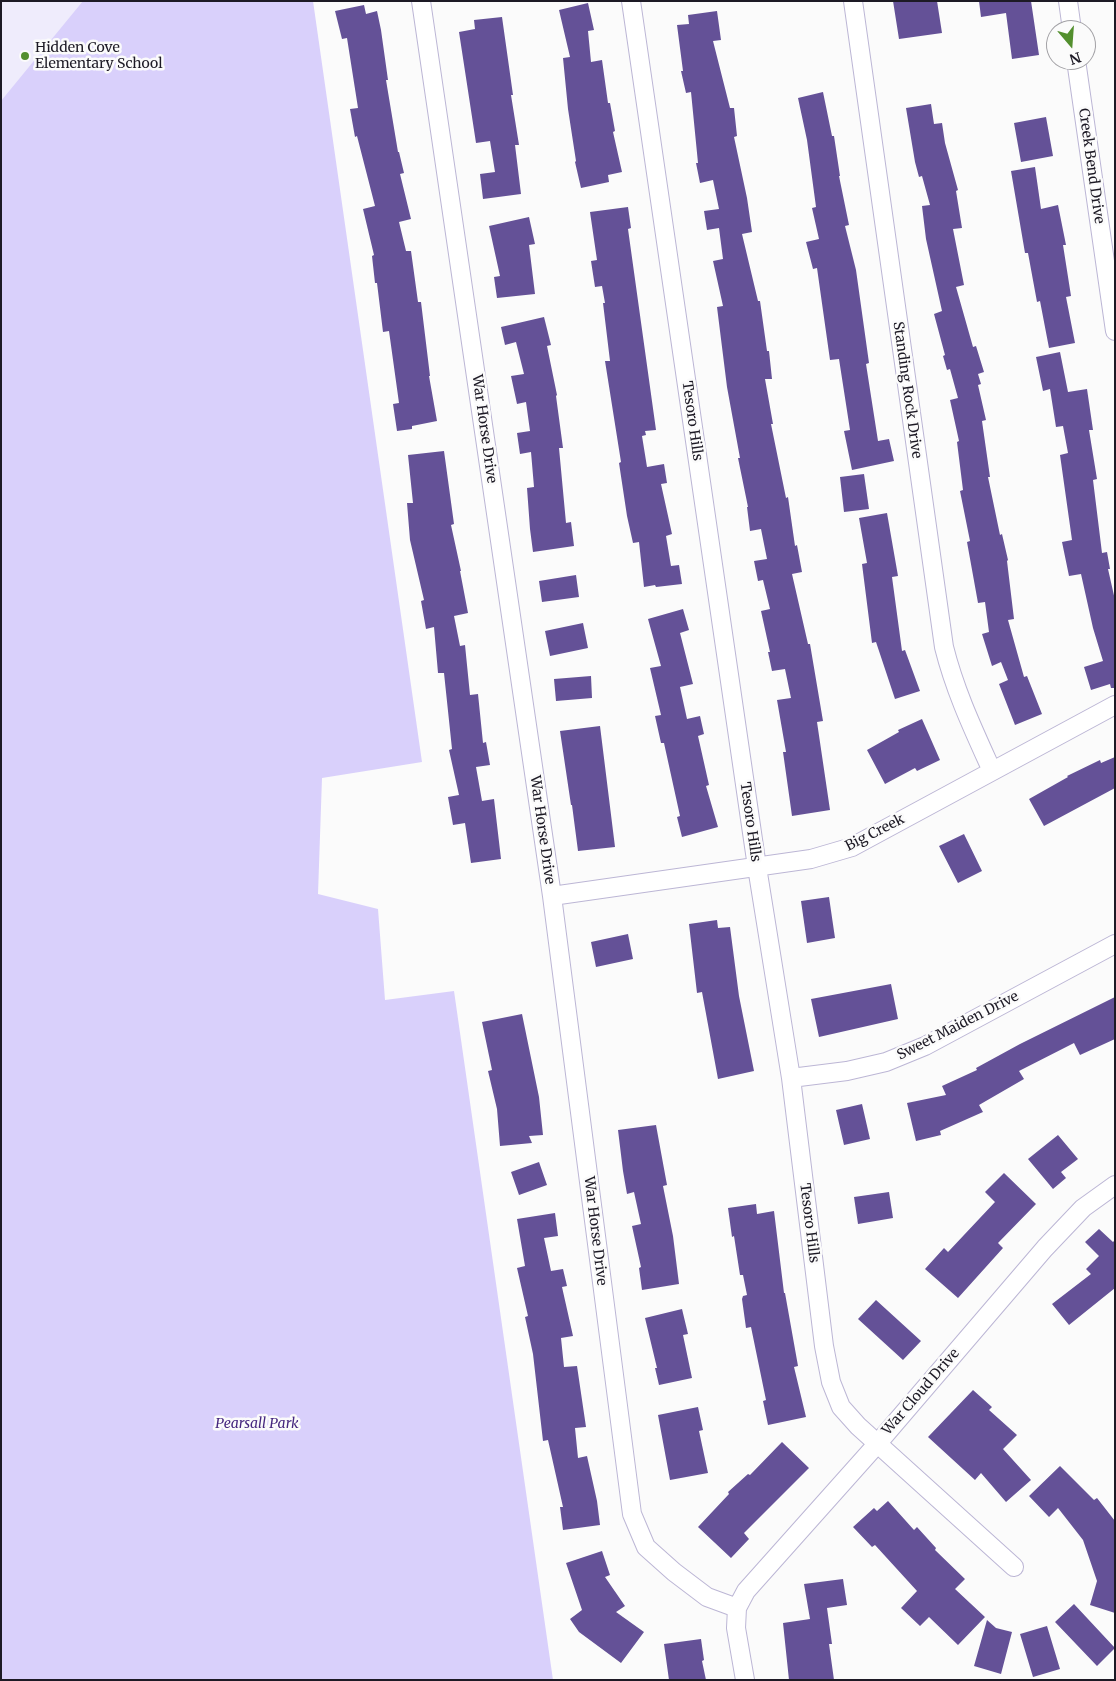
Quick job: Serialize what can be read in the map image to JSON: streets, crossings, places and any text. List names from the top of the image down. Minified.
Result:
{"streets":{"street":["Creek Bend Drive","Standing Rock Drive","Tesoro Hills","War Horse Drive","Big Creek","Sweet Maiden Drive","War Cloud Drive"]},"crossings":[["Standing Rock Drive","Big Creek"],["Tesoro Hills","Big Creek"],["Tesoro Hills","Sweet Maiden Drive"],["Tesoro Hills","War Cloud Drive"],["War Horse Drive","Big Creek"],["War Horse Drive","War Cloud Drive"]],"parks":["Pearsall Park"],"places":["Hidden Cove Elementary School"],"north":"bottom"}
